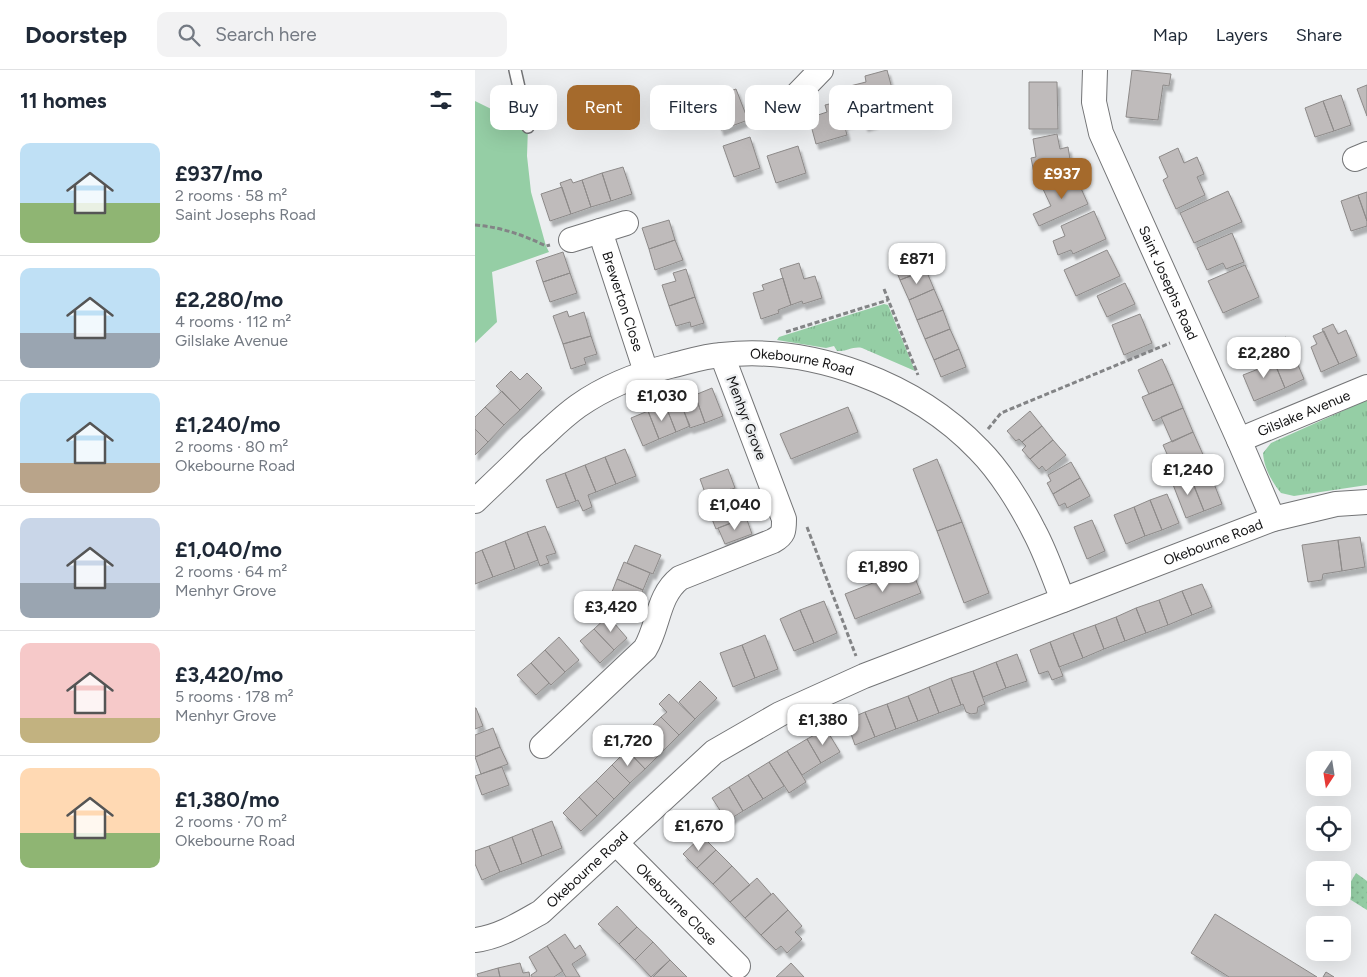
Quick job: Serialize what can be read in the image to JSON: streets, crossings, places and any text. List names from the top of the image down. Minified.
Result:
{"streets":{"street":["Saint Josephs Road","Brewerton Close","Okebourne Road","Gilslake Avenue","Menhyr Grove","Okebourne Close"]},"crossings":[["Saint Josephs Road","Okebourne Road"],["Saint Josephs Road","Gilslake Avenue"],["Brewerton Close","Okebourne Road"],["Okebourne Road","Menhyr Grove"],["Okebourne Road","Okebourne Close"]],"north":"bottom","page":{"header":"Doorstep","search":"Search here","nav":["Map","Layers","Share"],"heading":"11 homes","chip":["Buy","Rent","Filters","New","Apartment"],"list":[{"name":"£937/mo","note":"2 rooms · 58 m² · Saint Josephs Road"},{"name":"£2,280/mo","note":"4 rooms · 112 m² · Gilslake Avenue"},{"name":"£1,240/mo","note":"2 rooms · 80 m² · Okebourne Road"},{"name":"£1,040/mo","note":"2 rooms · 64 m² · Menhyr Grove"},{"name":"£3,420/mo","note":"5 rooms · 178 m² · Menhyr Grove"},{"name":"£1,380/mo","note":"2 rooms · 70 m² · Okebourne Road"}],"price":["£937","£871","£2,280","£1,030","£1,240","£1,040","£1,890","£3,420","£1,380","£1,720","£1,670"],"map_buttons":["+","−"]}}
